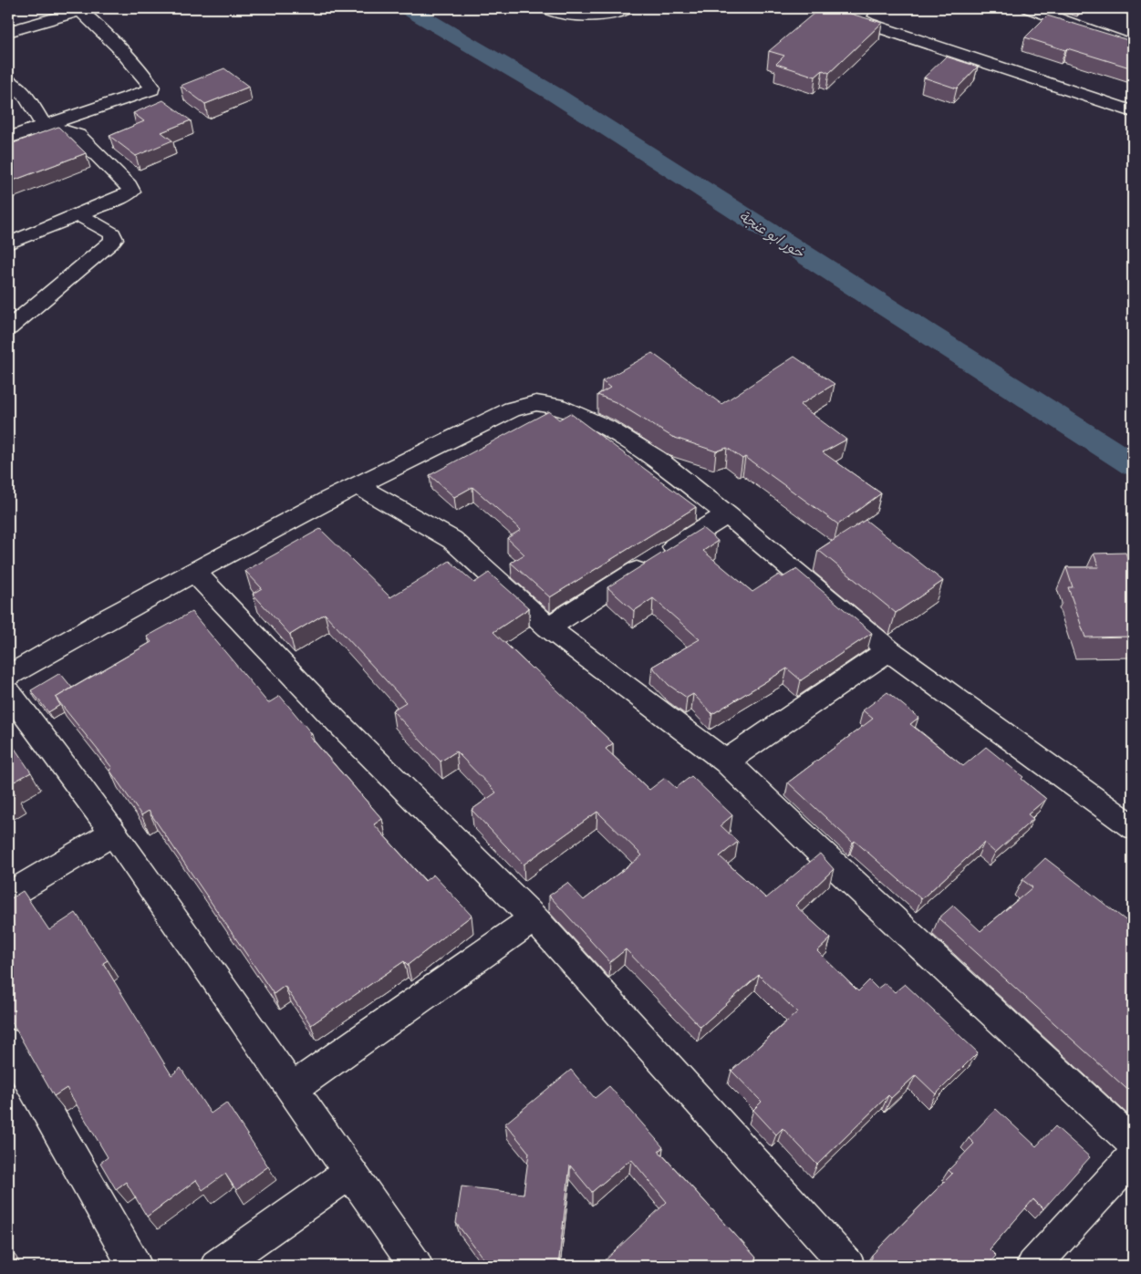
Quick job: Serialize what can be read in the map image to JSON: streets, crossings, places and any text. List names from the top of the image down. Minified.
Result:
{"water":["خور ابو عنجة"]}
